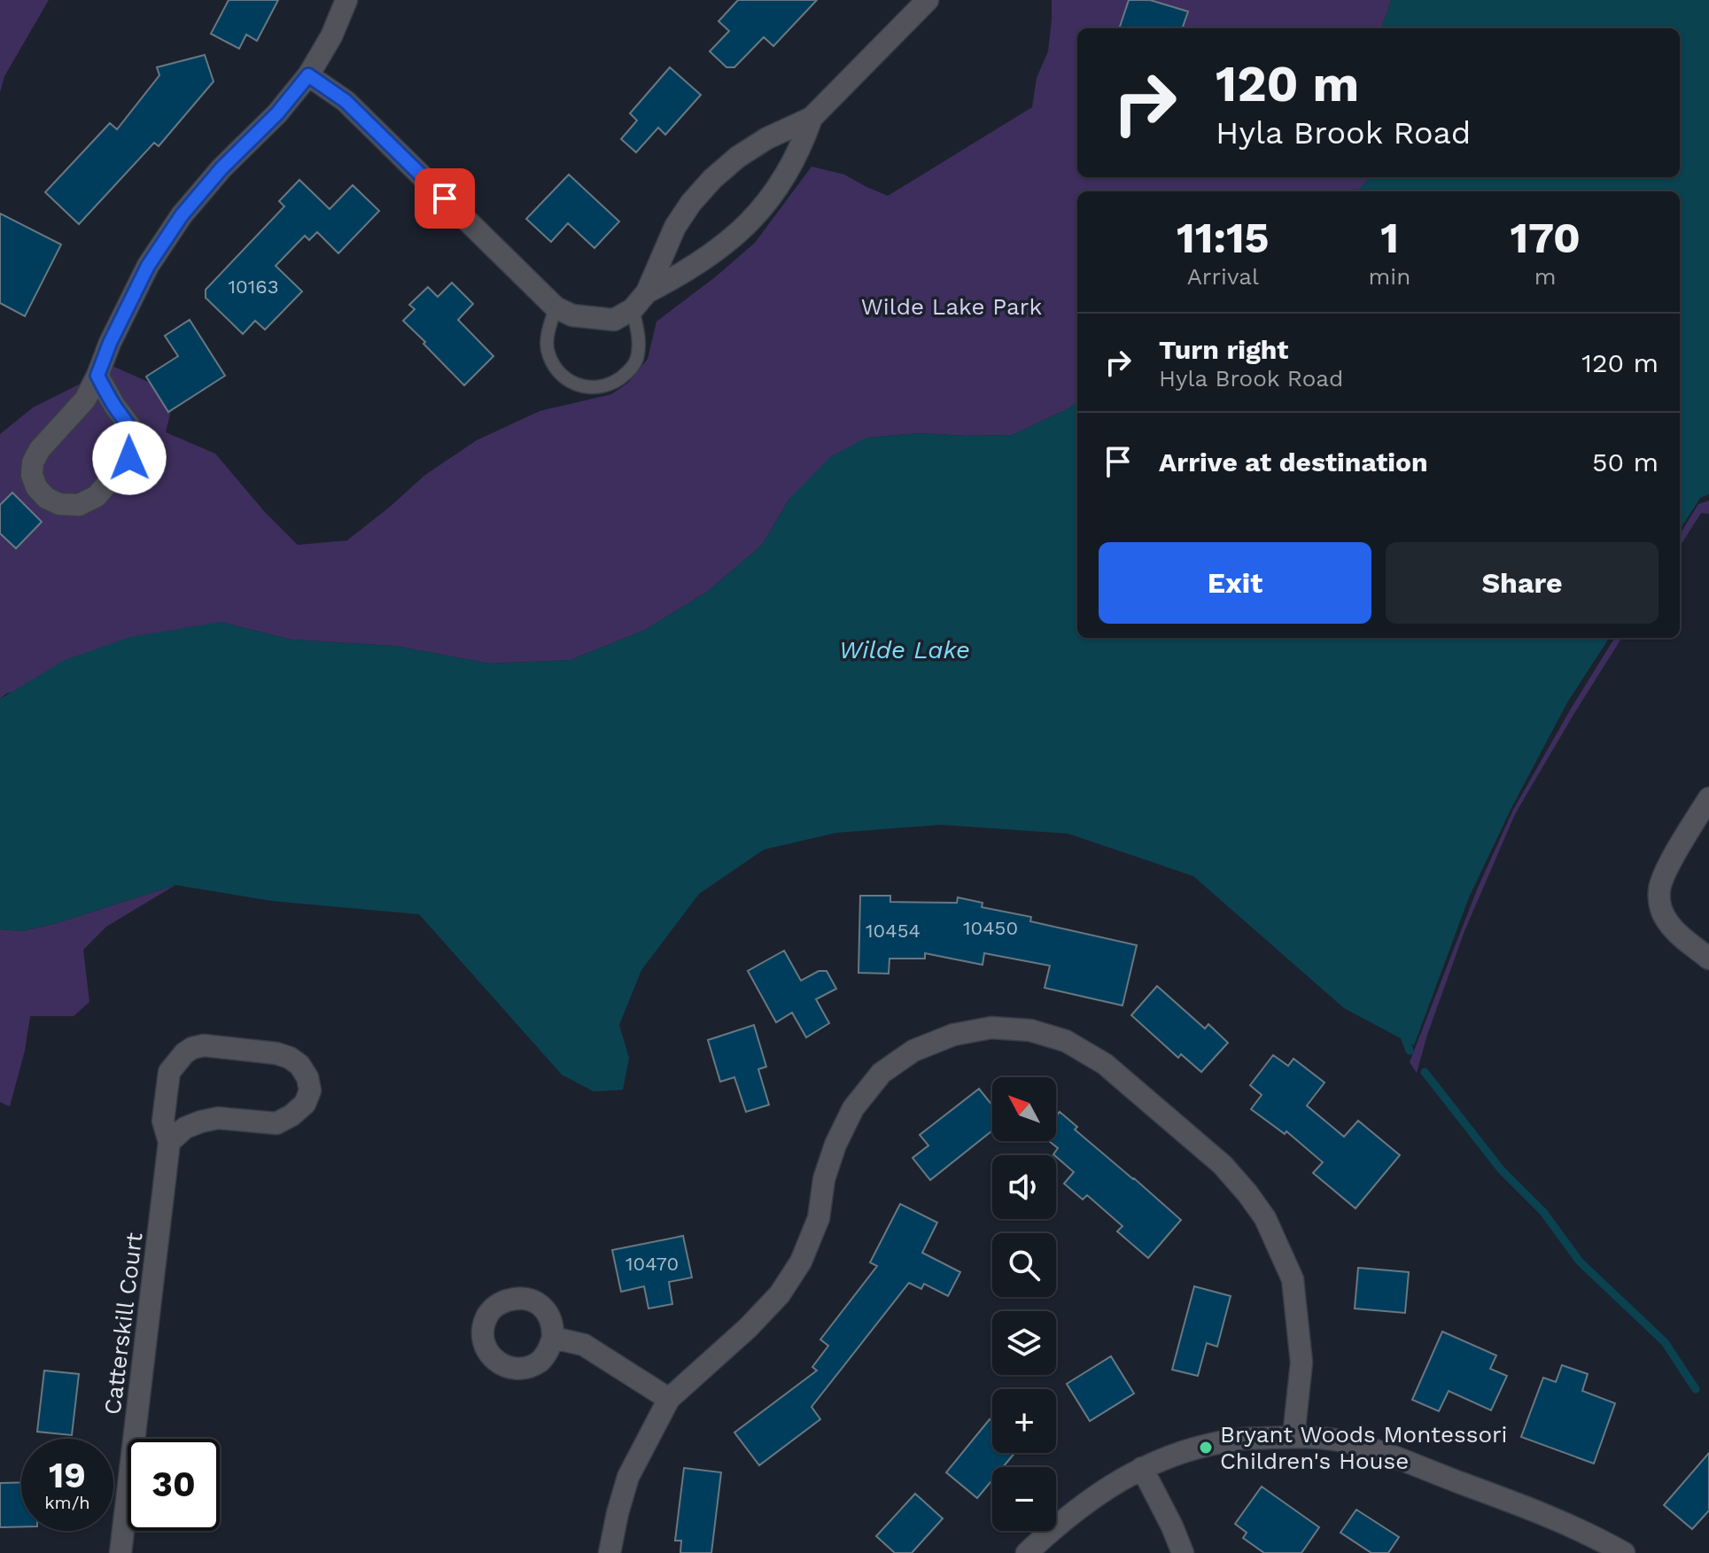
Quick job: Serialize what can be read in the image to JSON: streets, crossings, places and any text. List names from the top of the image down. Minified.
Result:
{"streets":{"street":["Catterskill Court"]},"water":["Wilde Lake"],"parks":["Wilde Lake Park"],"places":["Bryant Woods Montessori Children's House"],"house_numbers":["10163","10450","10454","10470"],"north":"top left","page":{"turn":["120 m","Hyla Brook Road"],"eta":["11:15","Arrival","1","min","170","m"],"list":[{"name":"Turn right","note":"Hyla Brook Road","value":"120 m"},{"name":"Arrive at destination","value":"50 m"}],"buttons":["Exit","Share"],"map_buttons":["+","−"],"speed":"19 km/h","limit":"30"}}
